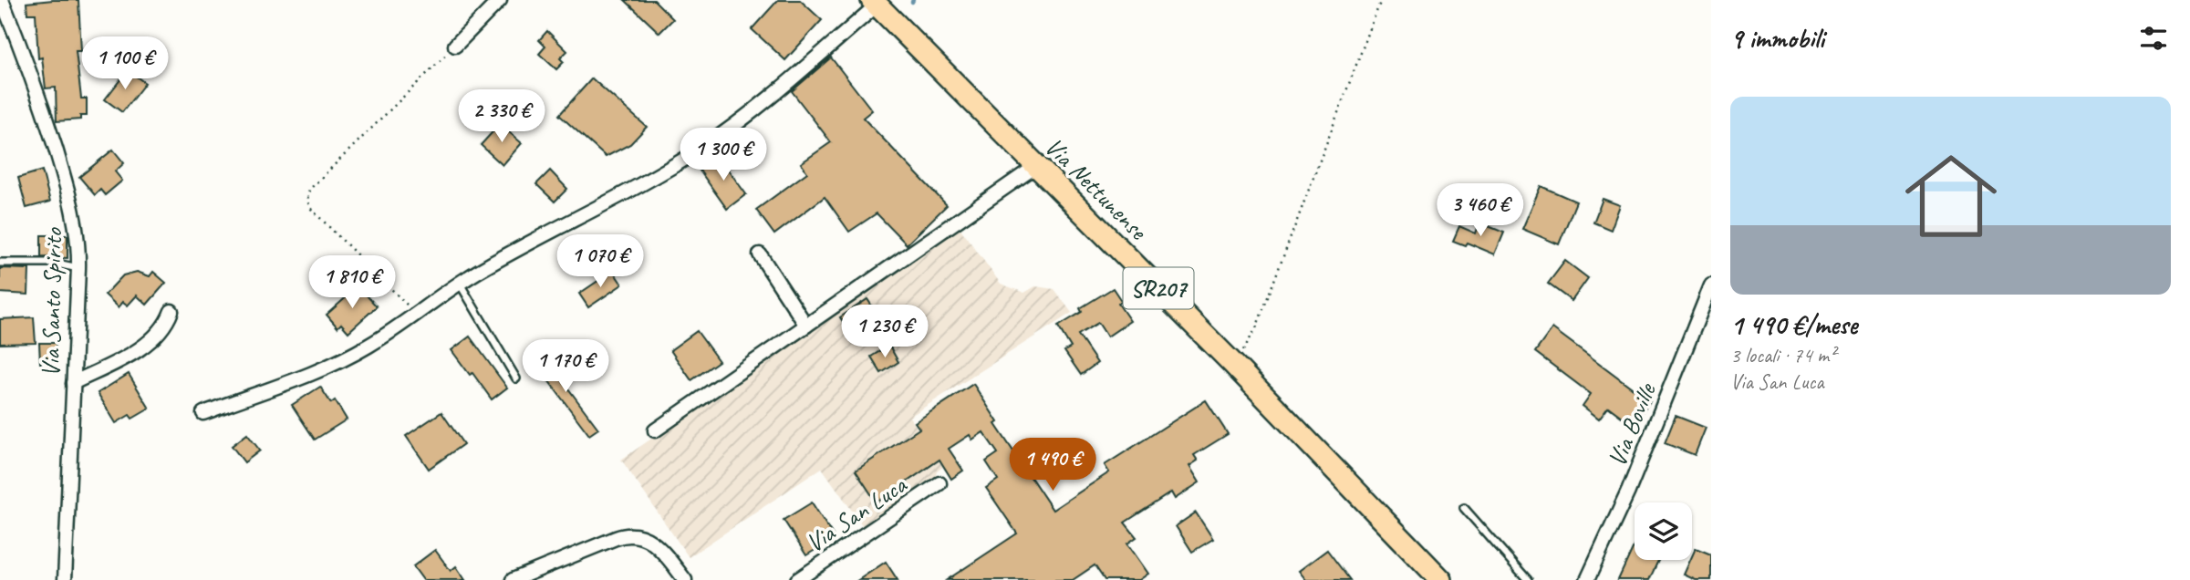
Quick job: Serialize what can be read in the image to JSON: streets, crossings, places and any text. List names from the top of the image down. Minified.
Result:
{"streets":{"main road":["Via Nettunense","SR207"],"street":["Via Santo Spirito","Via Boville","Via San Luca"]},"page":{"heading":"9 immobili","price":["1 100 €","2 330 €","1 300 €","3 460 €","1 070 €","1 810 €","1 230 €","1 170 €","1 490 €"],"list":[{"name":"1 490 €/mese","note":"3 locali · 74 m² · Via San Luca"}]}}
